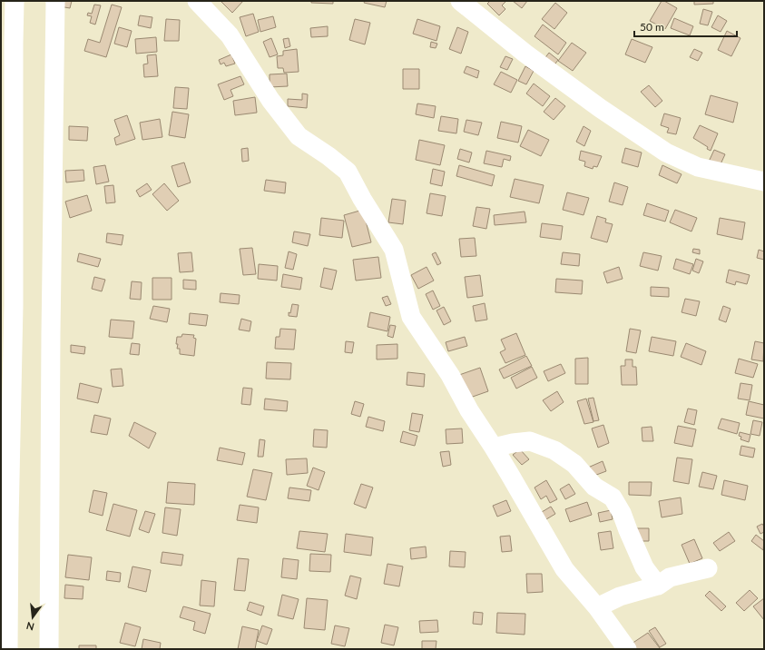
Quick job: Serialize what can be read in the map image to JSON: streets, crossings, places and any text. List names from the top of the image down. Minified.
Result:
{"scale_bar":"50 m","north":"bottom"}
